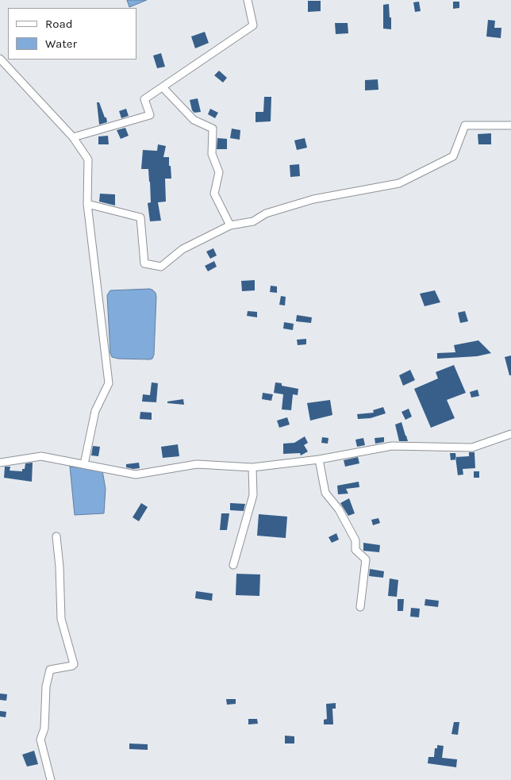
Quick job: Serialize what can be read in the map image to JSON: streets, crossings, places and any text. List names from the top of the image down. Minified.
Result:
{"legend":["Road","Water"]}
